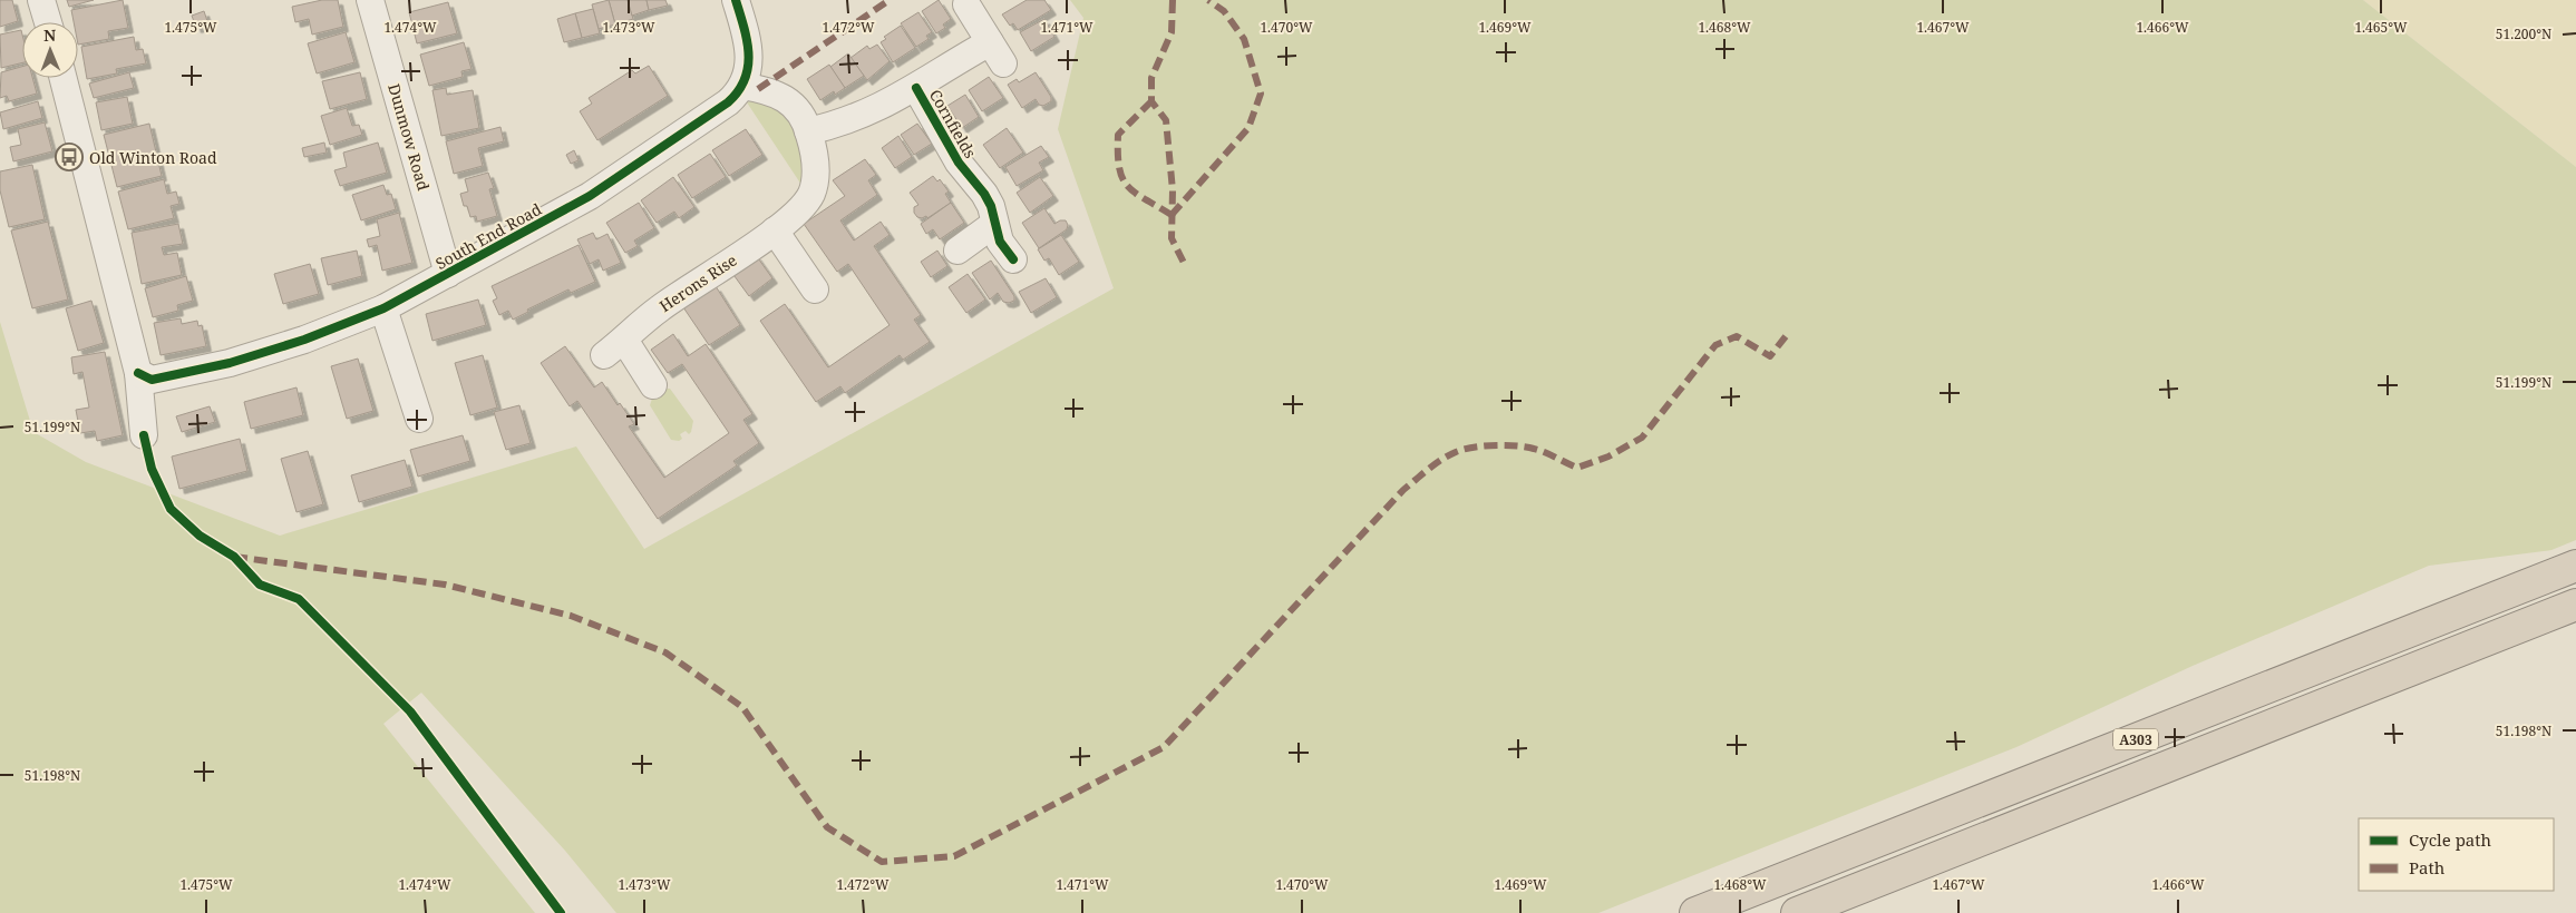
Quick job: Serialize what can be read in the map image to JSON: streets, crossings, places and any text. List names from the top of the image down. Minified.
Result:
{"streets":{"highway":["A303"],"street":["Cornfields","Dunmow Road","South End Road","Herons Rise"]},"crossings":[["Cornfields","Herons Rise"],["Dunmow Road","South End Road"],["South End Road","Herons Rise"]],"places":{"bus stop":["Old Winton Road"]},"legend":["Cycle path","Path"],"north":"top","coordinates":["1.475°W","1.474°W","1.473°W","1.472°W","1.471°W","1.470°W","1.469°W","1.468°W","1.467°W","1.466°W","1.465°W","51.200°N","51.199°N","51.198°N"]}
